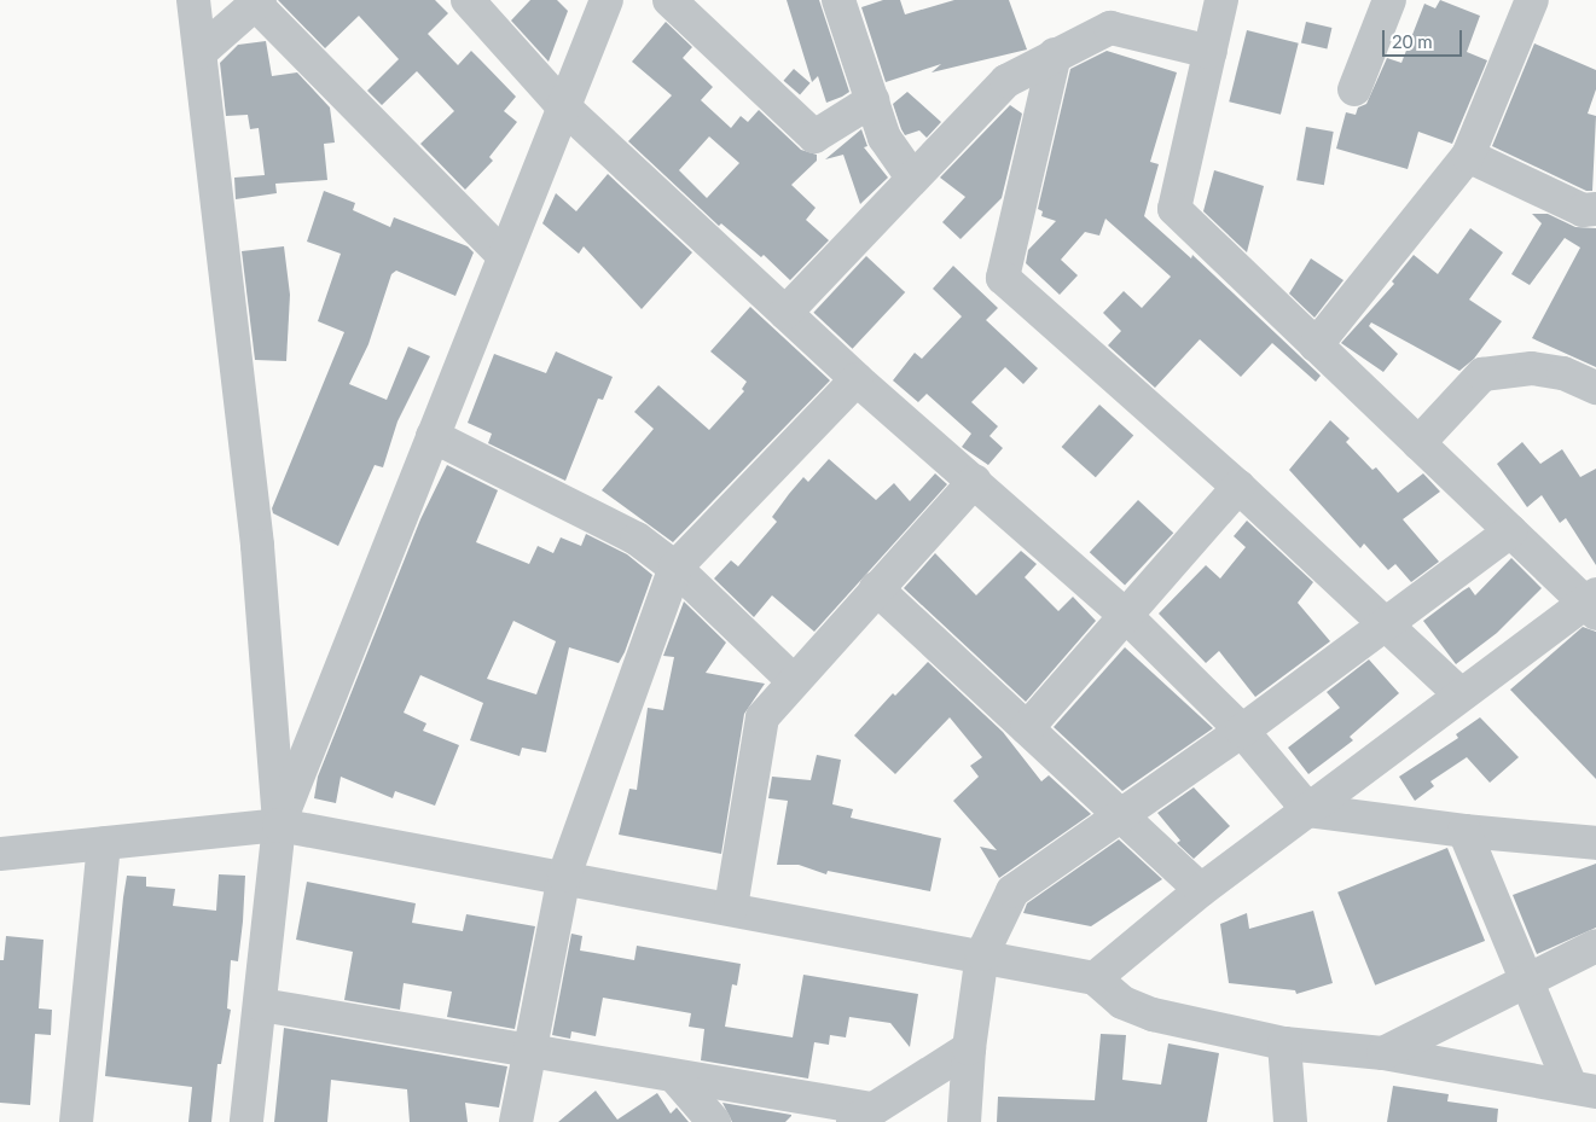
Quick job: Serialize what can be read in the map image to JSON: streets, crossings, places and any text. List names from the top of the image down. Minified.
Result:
{"scale_bar":"20 m"}
